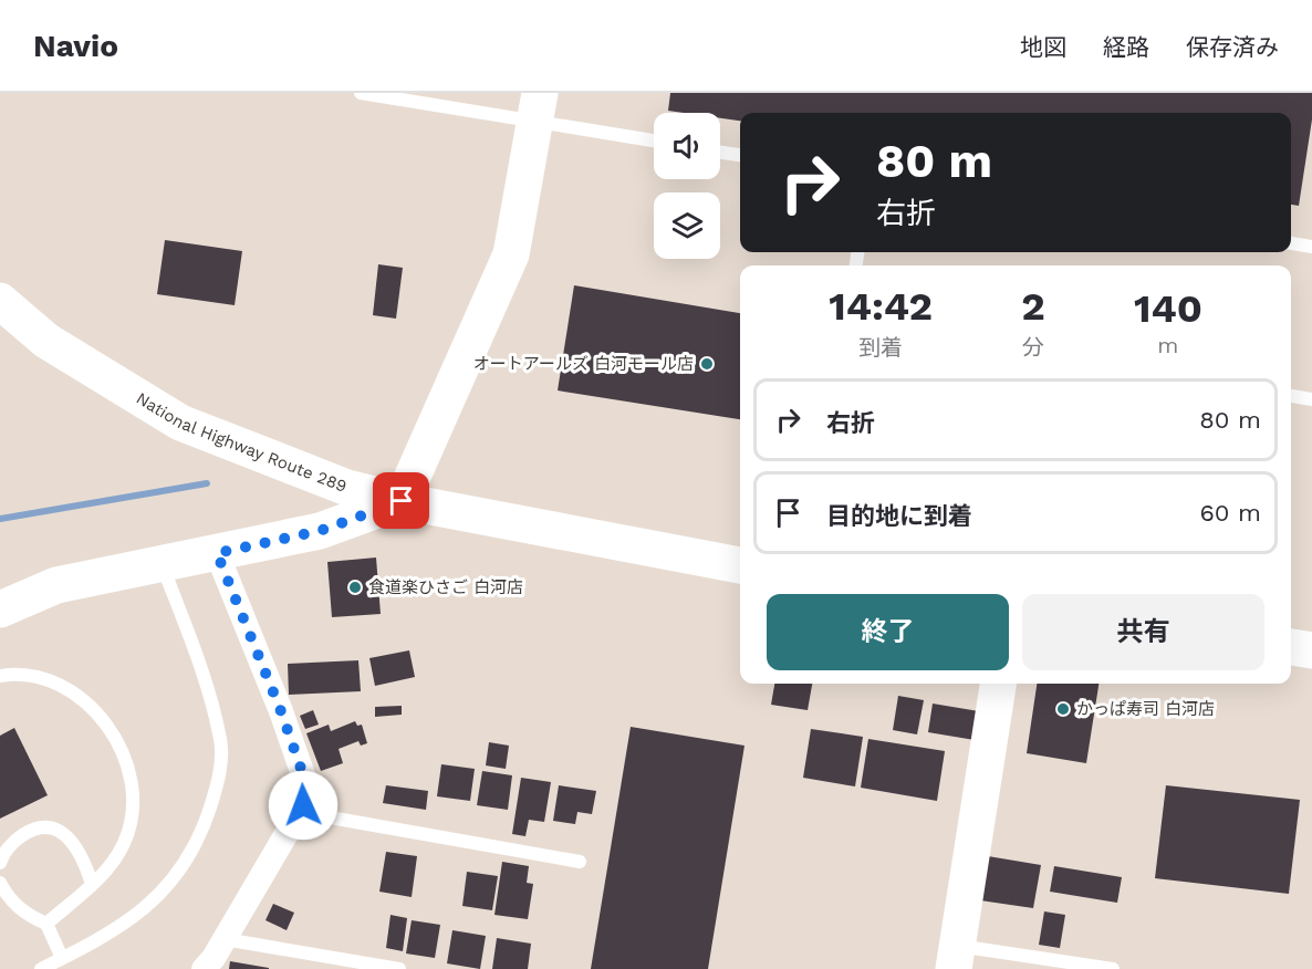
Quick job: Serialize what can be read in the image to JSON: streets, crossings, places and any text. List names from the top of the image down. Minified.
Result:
{"streets":{"main road":["National Highway Route 289"]},"places":["オートアールズ 白河モール店","食道楽ひさご 白河店","かっぱ寿司 白河店"],"page":{"header":"Navio","nav":["地図","経路","保存済み"],"turn":["80 m","右折"],"eta":["14:42","到着","2","分","140","m"],"list":[{"name":"右折","value":"80 m"},{"name":"目的地に到着","value":"60 m"}],"buttons":["終了","共有"]}}
